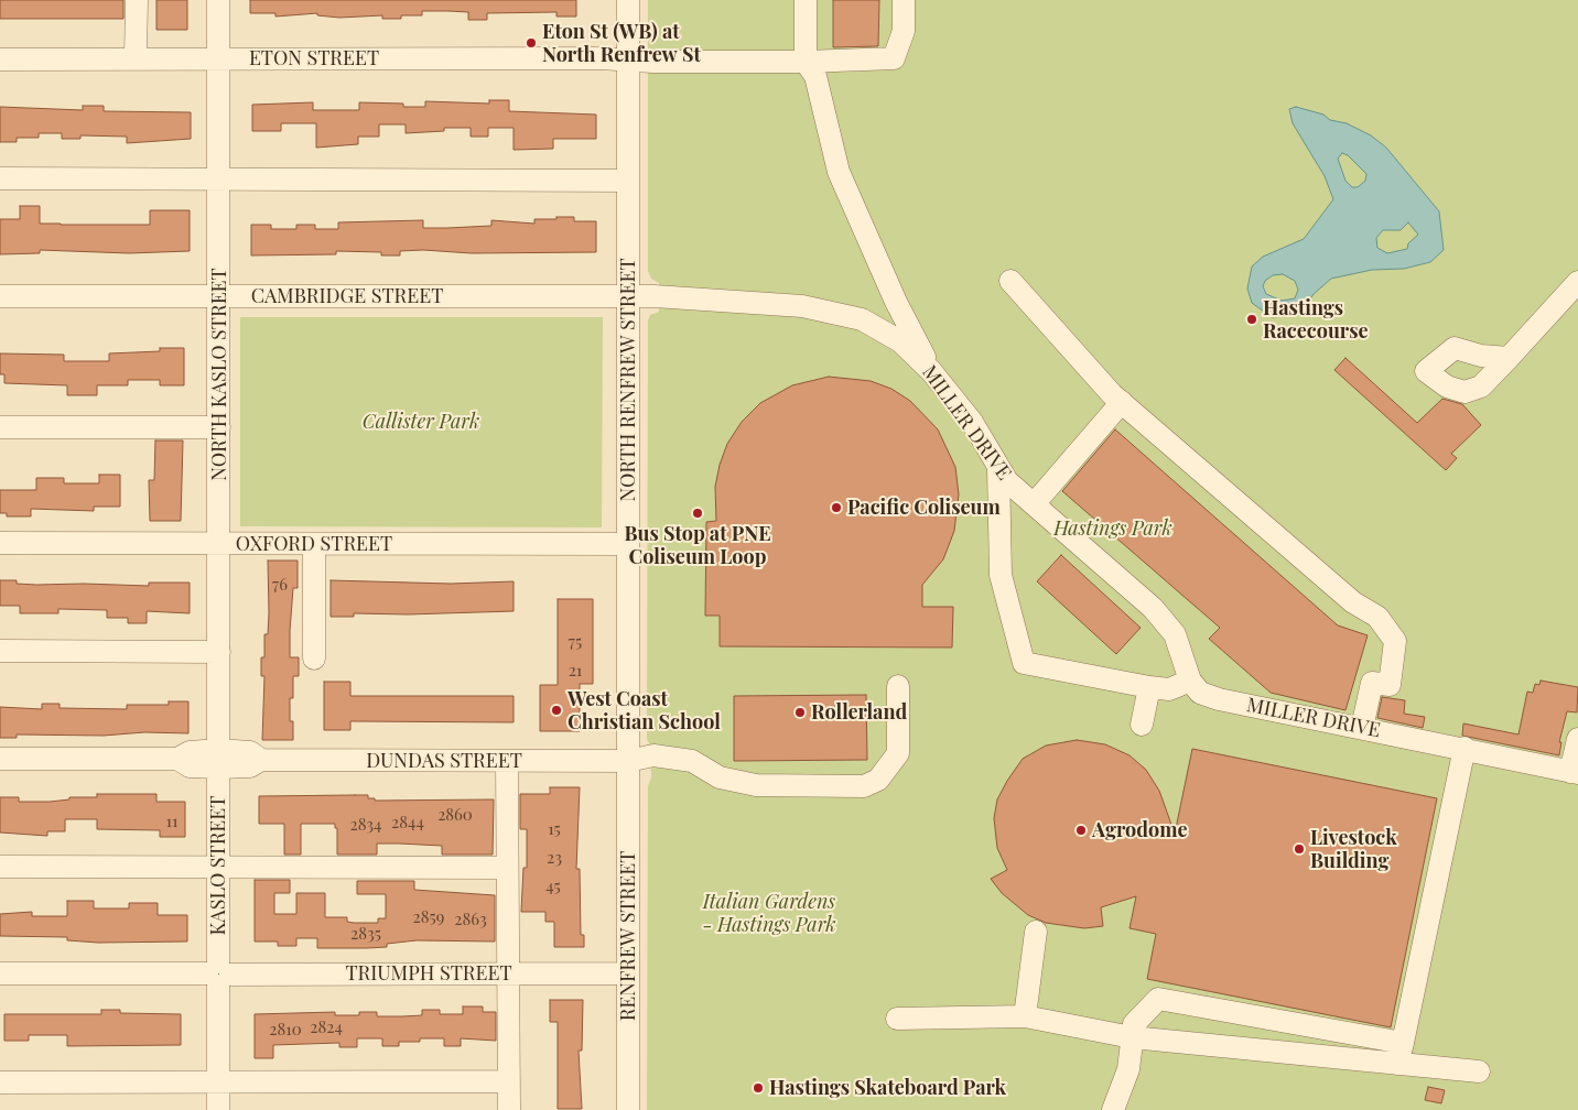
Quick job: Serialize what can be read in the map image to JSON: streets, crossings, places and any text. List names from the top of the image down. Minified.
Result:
{"streets":{"street":["ETON STREET","CAMBRIDGE STREET","NORTH KASLO STREET","NORTH RENFREW STREET","MILLER DRIVE","OXFORD STREET","DUNDAS STREET","KASLO STREET","RENFREW STREET","TRIUMPH STREET"]},"crossings":[["ETON STREET","NORTH KASLO STREET"],["ETON STREET","NORTH RENFREW STREET"],["CAMBRIDGE STREET","NORTH KASLO STREET"],["CAMBRIDGE STREET","NORTH RENFREW STREET"],["CAMBRIDGE STREET","MILLER DRIVE"],["NORTH KASLO STREET","OXFORD STREET"],["NORTH KASLO STREET","DUNDAS STREET"],["NORTH KASLO STREET","KASLO STREET"],["NORTH RENFREW STREET","MILLER DRIVE"],["NORTH RENFREW STREET","OXFORD STREET"],["NORTH RENFREW STREET","DUNDAS STREET"],["NORTH RENFREW STREET","RENFREW STREET"],["DUNDAS STREET","KASLO STREET"],["DUNDAS STREET","RENFREW STREET"],["KASLO STREET","TRIUMPH STREET"],["RENFREW STREET","TRIUMPH STREET"]],"parks":["Callister Park","Hastings Park","Italian Gardens - Hastings Park"],"places":["Eton St (WB) at North Renfrew St","Hastings Racecourse","Pacific Coliseum","Bus Stop at PNE Coliseum Loop","West Coast Christian School","Rollerland","Agrodome","Livestock Building","Hastings Skateboard Park"],"house_numbers":["76","75","21","2860","11","2844","2834","15","23","45","2859","2863","2835","2824","2810"]}
